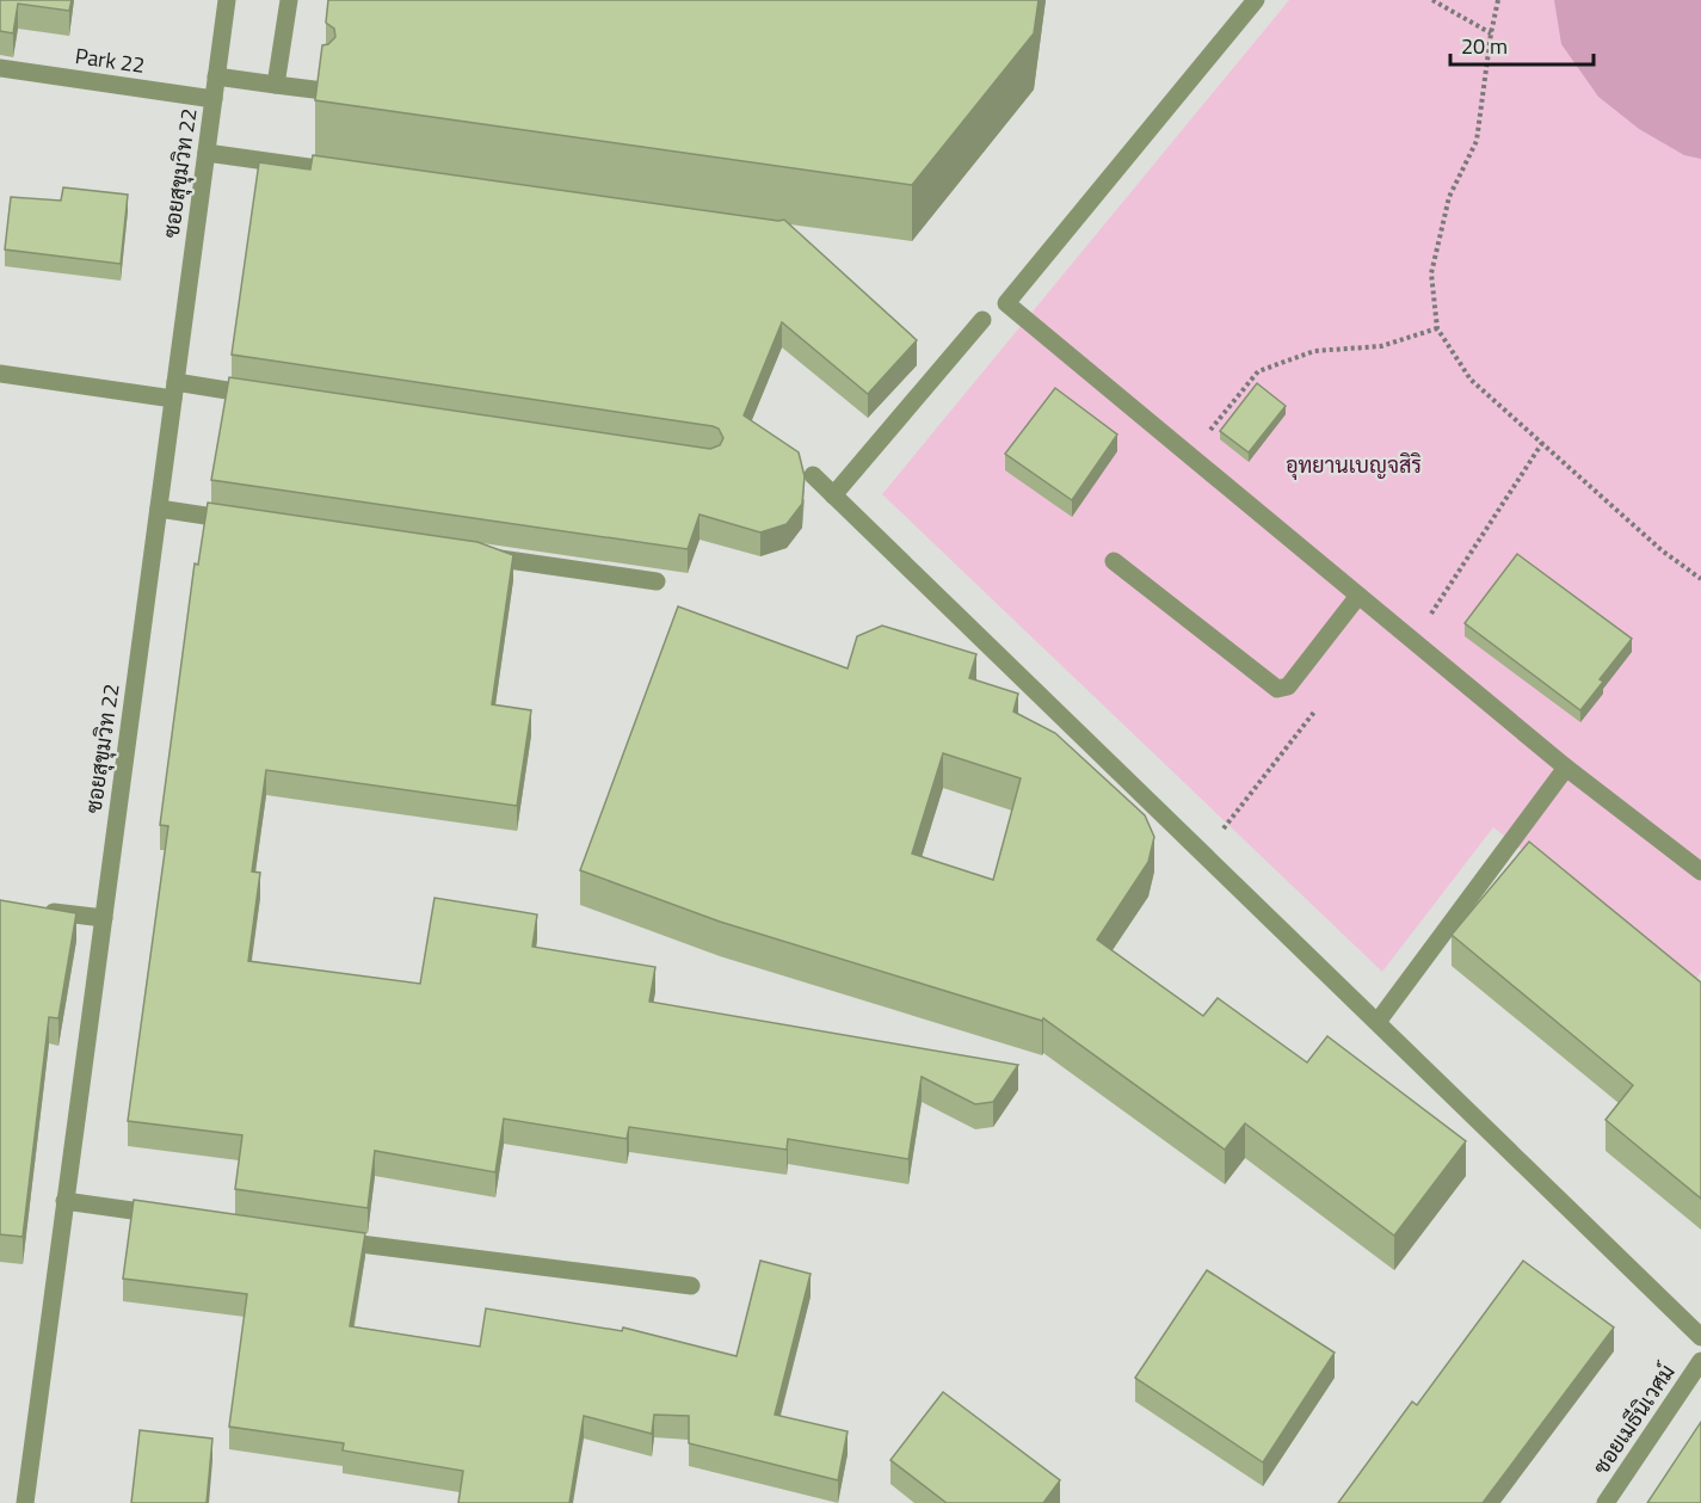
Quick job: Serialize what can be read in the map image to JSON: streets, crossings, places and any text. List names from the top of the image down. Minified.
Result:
{"streets":{"street":["Park 22","ซอยสุขุมวิท 22","ซอยเมธีนิเวศม์"]},"crossings":[["Park 22","ซอยสุขุมวิท 22"]],"parks":["อุทยานเบญจสิริ"],"scale_bar":"20 m"}
